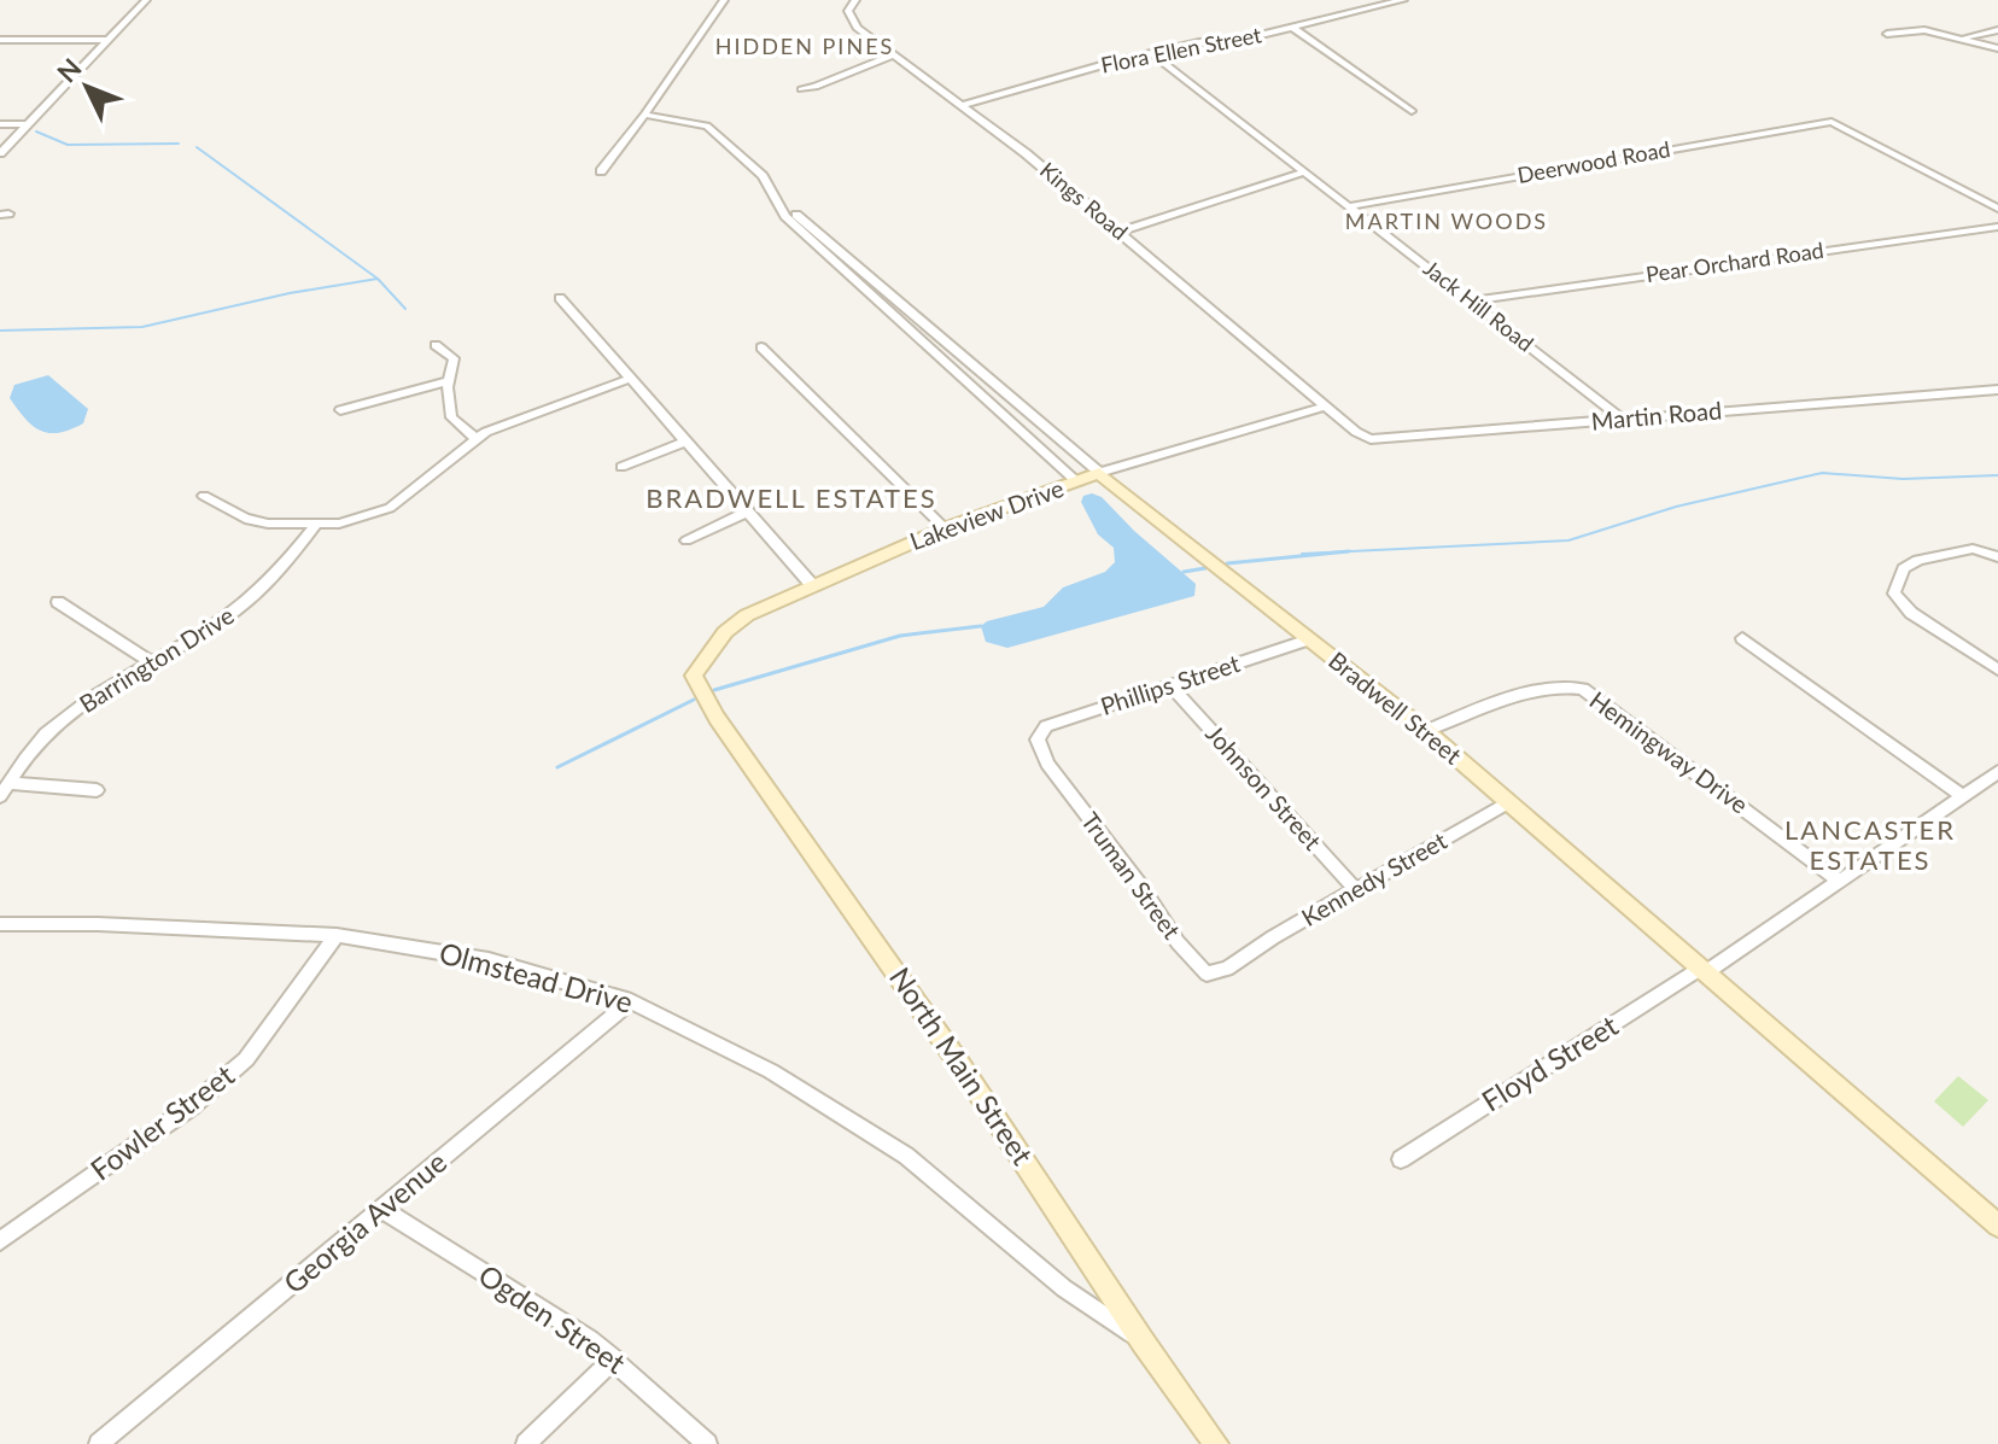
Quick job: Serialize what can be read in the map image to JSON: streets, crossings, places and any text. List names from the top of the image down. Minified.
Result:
{"streets":{"street":["Flora Ellen Street","Deerwood Road","Kings Road","Pear Orchard Road","Jack Hill Road","Martin Road","Lakeview Drive","Barrington Drive","Phillips Street","Bradwell Street","Hemingway Drive","Johnson Street","Truman Street","Kennedy Street","Olmstead Drive","Floyd Street","North Main Street","Fowler Street","Georgia Avenue","Ogden Street"]},"crossings":[["Flora Ellen Street","Kings Road"],["Flora Ellen Street","Jack Hill Road"],["Deerwood Road","Jack Hill Road"],["Kings Road","Martin Road"],["Kings Road","Lakeview Drive"],["Pear Orchard Road","Jack Hill Road"],["Jack Hill Road","Martin Road"],["Martin Road","Lakeview Drive"],["Lakeview Drive","Bradwell Street"],["Lakeview Drive","North Main Street"],["Phillips Street","Bradwell Street"],["Phillips Street","Johnson Street"],["Phillips Street","Truman Street"],["Bradwell Street","Hemingway Drive"],["Bradwell Street","Kennedy Street"],["Bradwell Street","Floyd Street"],["Hemingway Drive","Floyd Street"],["Johnson Street","Kennedy Street"],["Truman Street","Kennedy Street"],["Olmstead Drive","North Main Street"],["Olmstead Drive","Fowler Street"],["Olmstead Drive","Georgia Avenue"],["Georgia Avenue","Ogden Street"]],"districts":["HIDDEN PINES","MARTIN WOODS","BRADWELL ESTATES","LANCASTER ESTATES"],"north":"top left"}
